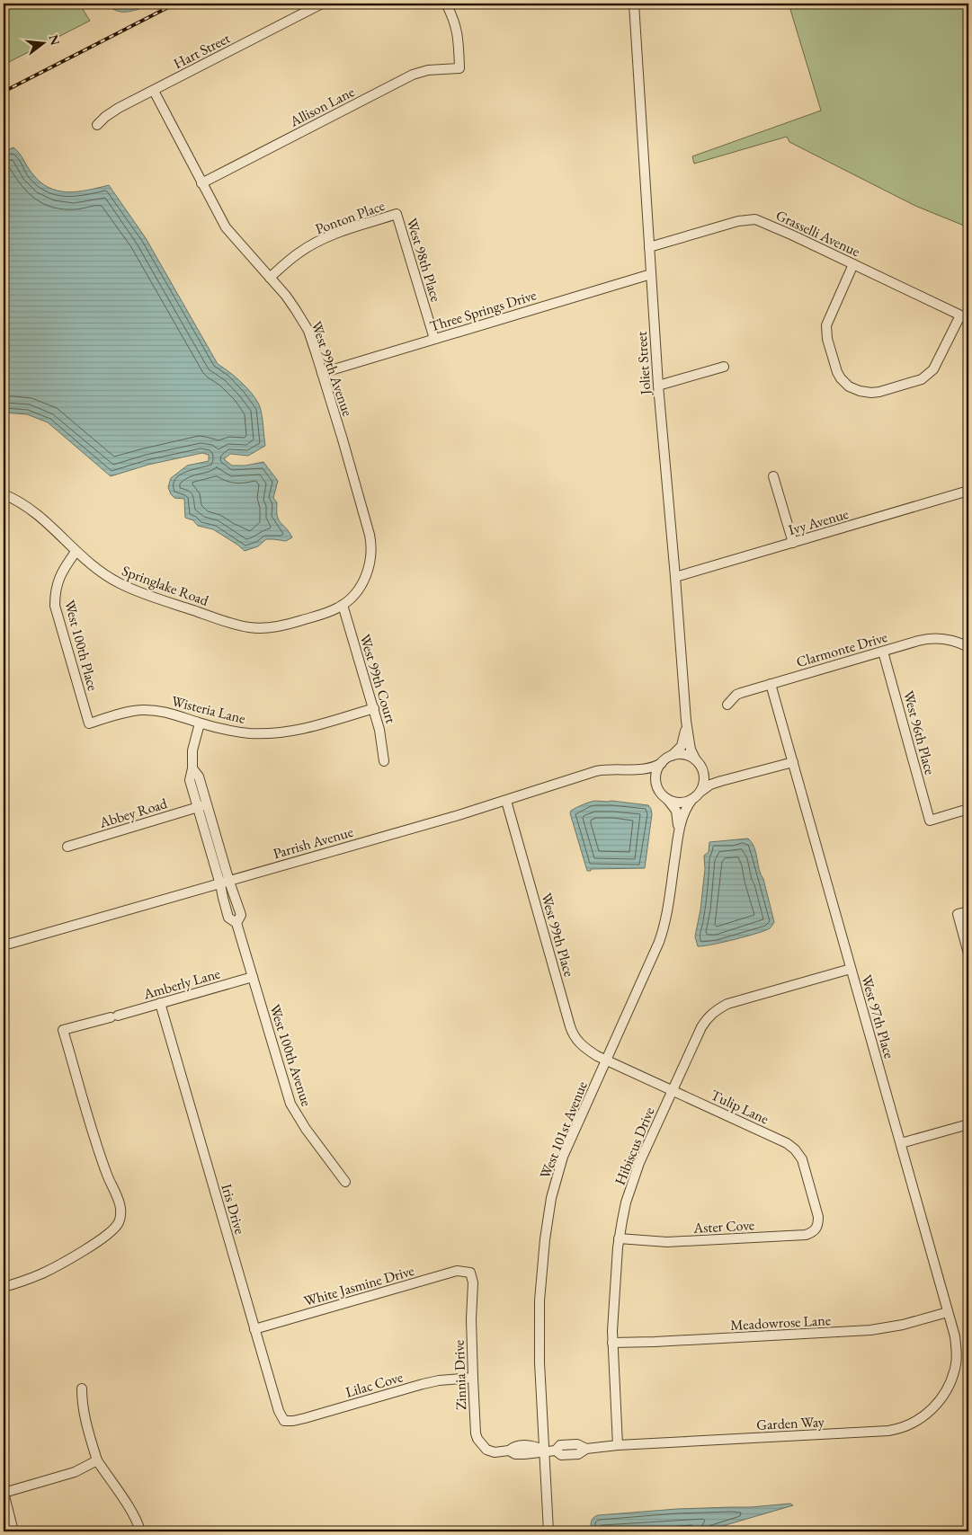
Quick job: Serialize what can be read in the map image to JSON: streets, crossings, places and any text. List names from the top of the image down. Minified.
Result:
{"streets":{"street":["Hart Street","Allison Lane","Ponton Place","Grasselli Avenue","West 98th Place","Three Springs Drive","Joliet Street","West 99th Avenue","Ivy Avenue","Springlake Road","West 100th Place","Clarmonte Drive","West 99th Court","Wisteria Lane","West 96th Place","Abbey Road","Parrish Avenue","West 99th Place","Amberly Lane","West 97th Place","West 100th Avenue","Tulip Lane","West 101st Avenue","Hibiscus Drive","Iris Drive","Aster Cove","White Jasmine Drive","Meadowrose Lane","Zinnia Drive","Lilac Cove","Garden Way"]},"crossings":[["Hart Street","West 99th Avenue"],["Allison Lane","West 99th Avenue"],["Ponton Place","West 98th Place"],["Ponton Place","West 99th Avenue"],["Grasselli Avenue","Joliet Street"],["West 98th Place","Three Springs Drive"],["Three Springs Drive","Joliet Street"],["Three Springs Drive","West 99th Avenue"],["Joliet Street","Ivy Avenue"],["Joliet Street","Parrish Avenue"],["Joliet Street","West 101st Avenue"],["West 99th Avenue","Springlake Road"],["West 99th Avenue","West 99th Court"],["Springlake Road","West 100th Place"],["Springlake Road","West 99th Court"],["West 100th Place","Wisteria Lane"],["Clarmonte Drive","West 96th Place"],["Clarmonte Drive","West 97th Place"],["West 99th Court","Wisteria Lane"],["Wisteria Lane","West 100th Avenue"],["Abbey Road","West 100th Avenue"],["Parrish Avenue","West 99th Place"],["Parrish Avenue","West 100th Avenue"],["Parrish Avenue","West 101st Avenue"],["West 99th Place","Tulip Lane"],["West 99th Place","West 101st Avenue"],["Amberly Lane","West 100th Avenue"],["Amberly Lane","Iris Drive"],["West 97th Place","Hibiscus Drive"],["West 97th Place","Meadowrose Lane"],["West 97th Place","Garden Way"],["Tulip Lane","West 101st Avenue"],["Tulip Lane","Hibiscus Drive"],["Tulip Lane","Aster Cove"],["West 101st Avenue","Zinnia Drive"],["West 101st Avenue","Garden Way"],["Hibiscus Drive","Aster Cove"],["Hibiscus Drive","Meadowrose Lane"],["Hibiscus Drive","Garden Way"],["Iris Drive","White Jasmine Drive"],["Iris Drive","Lilac Cove"],["White Jasmine Drive","Zinnia Drive"],["Zinnia Drive","Lilac Cove"],["Zinnia Drive","Garden Way"]],"north":"right"}
